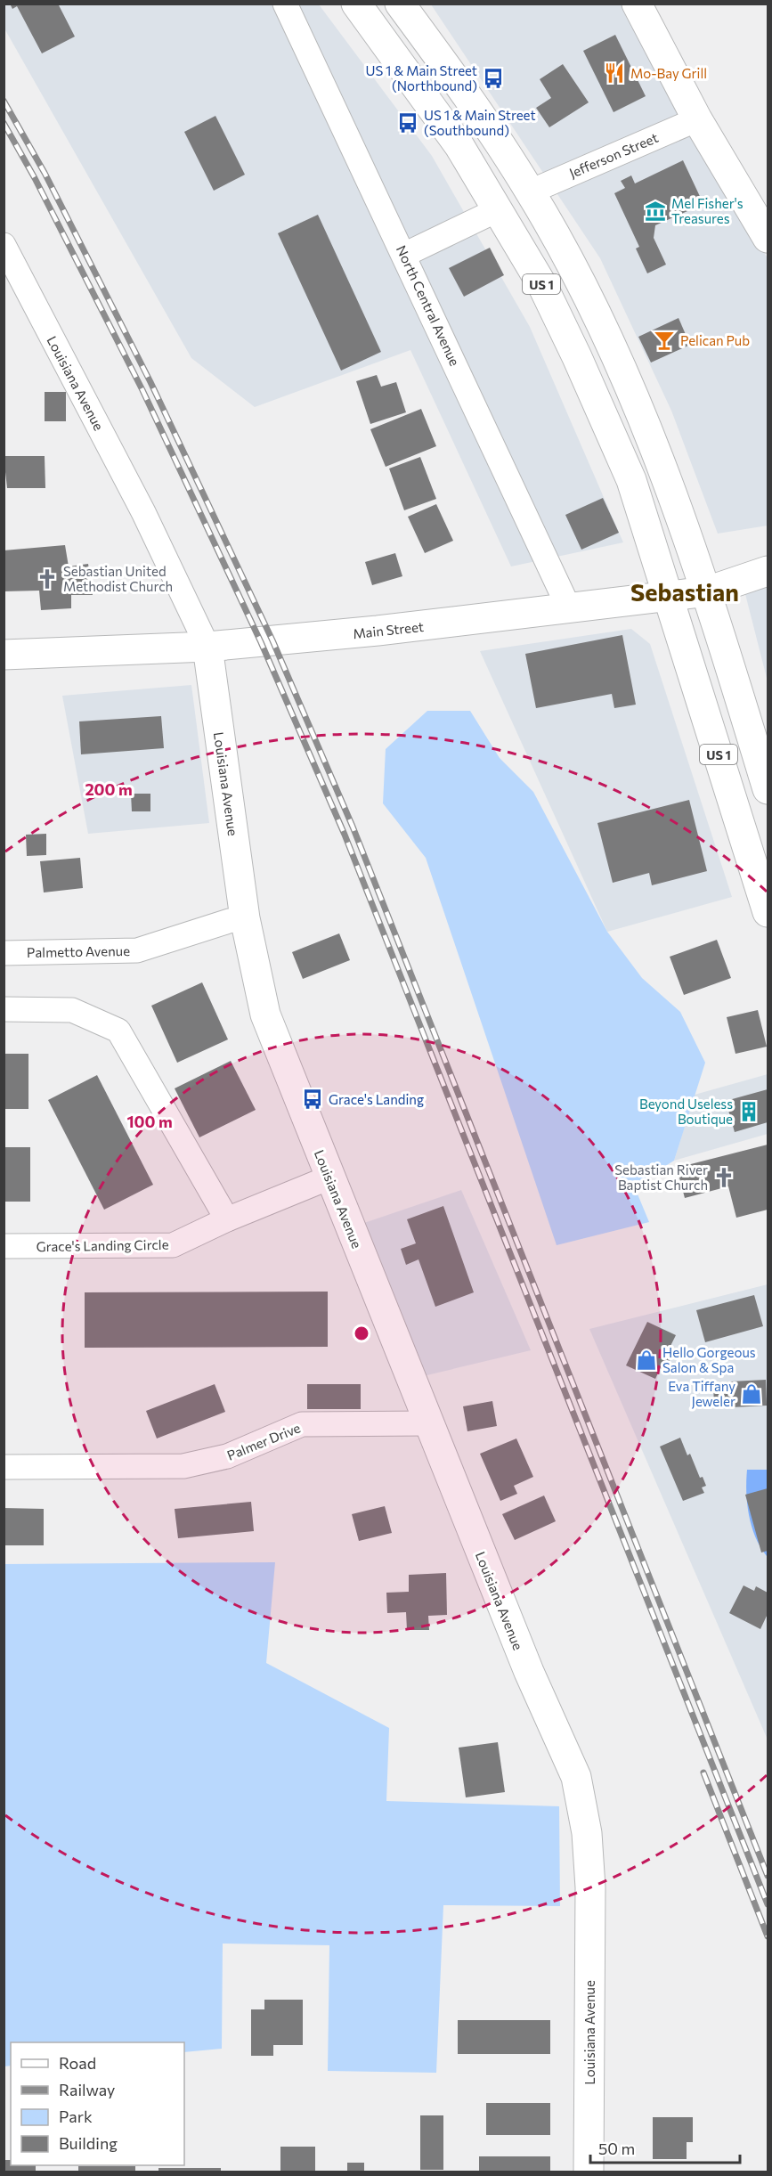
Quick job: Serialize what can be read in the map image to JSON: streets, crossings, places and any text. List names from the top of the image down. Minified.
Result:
{"streets":{"street":["Jefferson Street","US 1","North Central Avenue","Louisiana Avenue","Main Street","Palmetto Avenue","Grace's Landing Circle","Palmer Drive"]},"crossings":[["Jefferson Street","US 1"],["US 1","Main Street"],["North Central Avenue","Main Street"],["Louisiana Avenue","Main Street"],["Louisiana Avenue","Palmetto Avenue"],["Louisiana Avenue","Grace's Landing Circle"],["Louisiana Avenue","Palmer Drive"]],"districts":["Sebastian"],"places":{"restaurant":["Mo-Bay Grill"],"bus stop":["US 1 & Main Street (Northbound)","US 1 & Main Street (Southbound)","Grace's Landing"],"museum":["Mel Fisher's Treasures"],"bar":["Pelican Pub"],"church":["Sebastian United Methodist Church","Sebastian River Baptist Church"],"building":["Beyond Useless Boutique"],"shop":["Hello Gorgeous Salon & Spa","Eva Tiffany Jeweler"]},"legend":["Road","Railway","Park","Building"],"scale_bar":"50 m","rings":["200 m","100 m"]}
